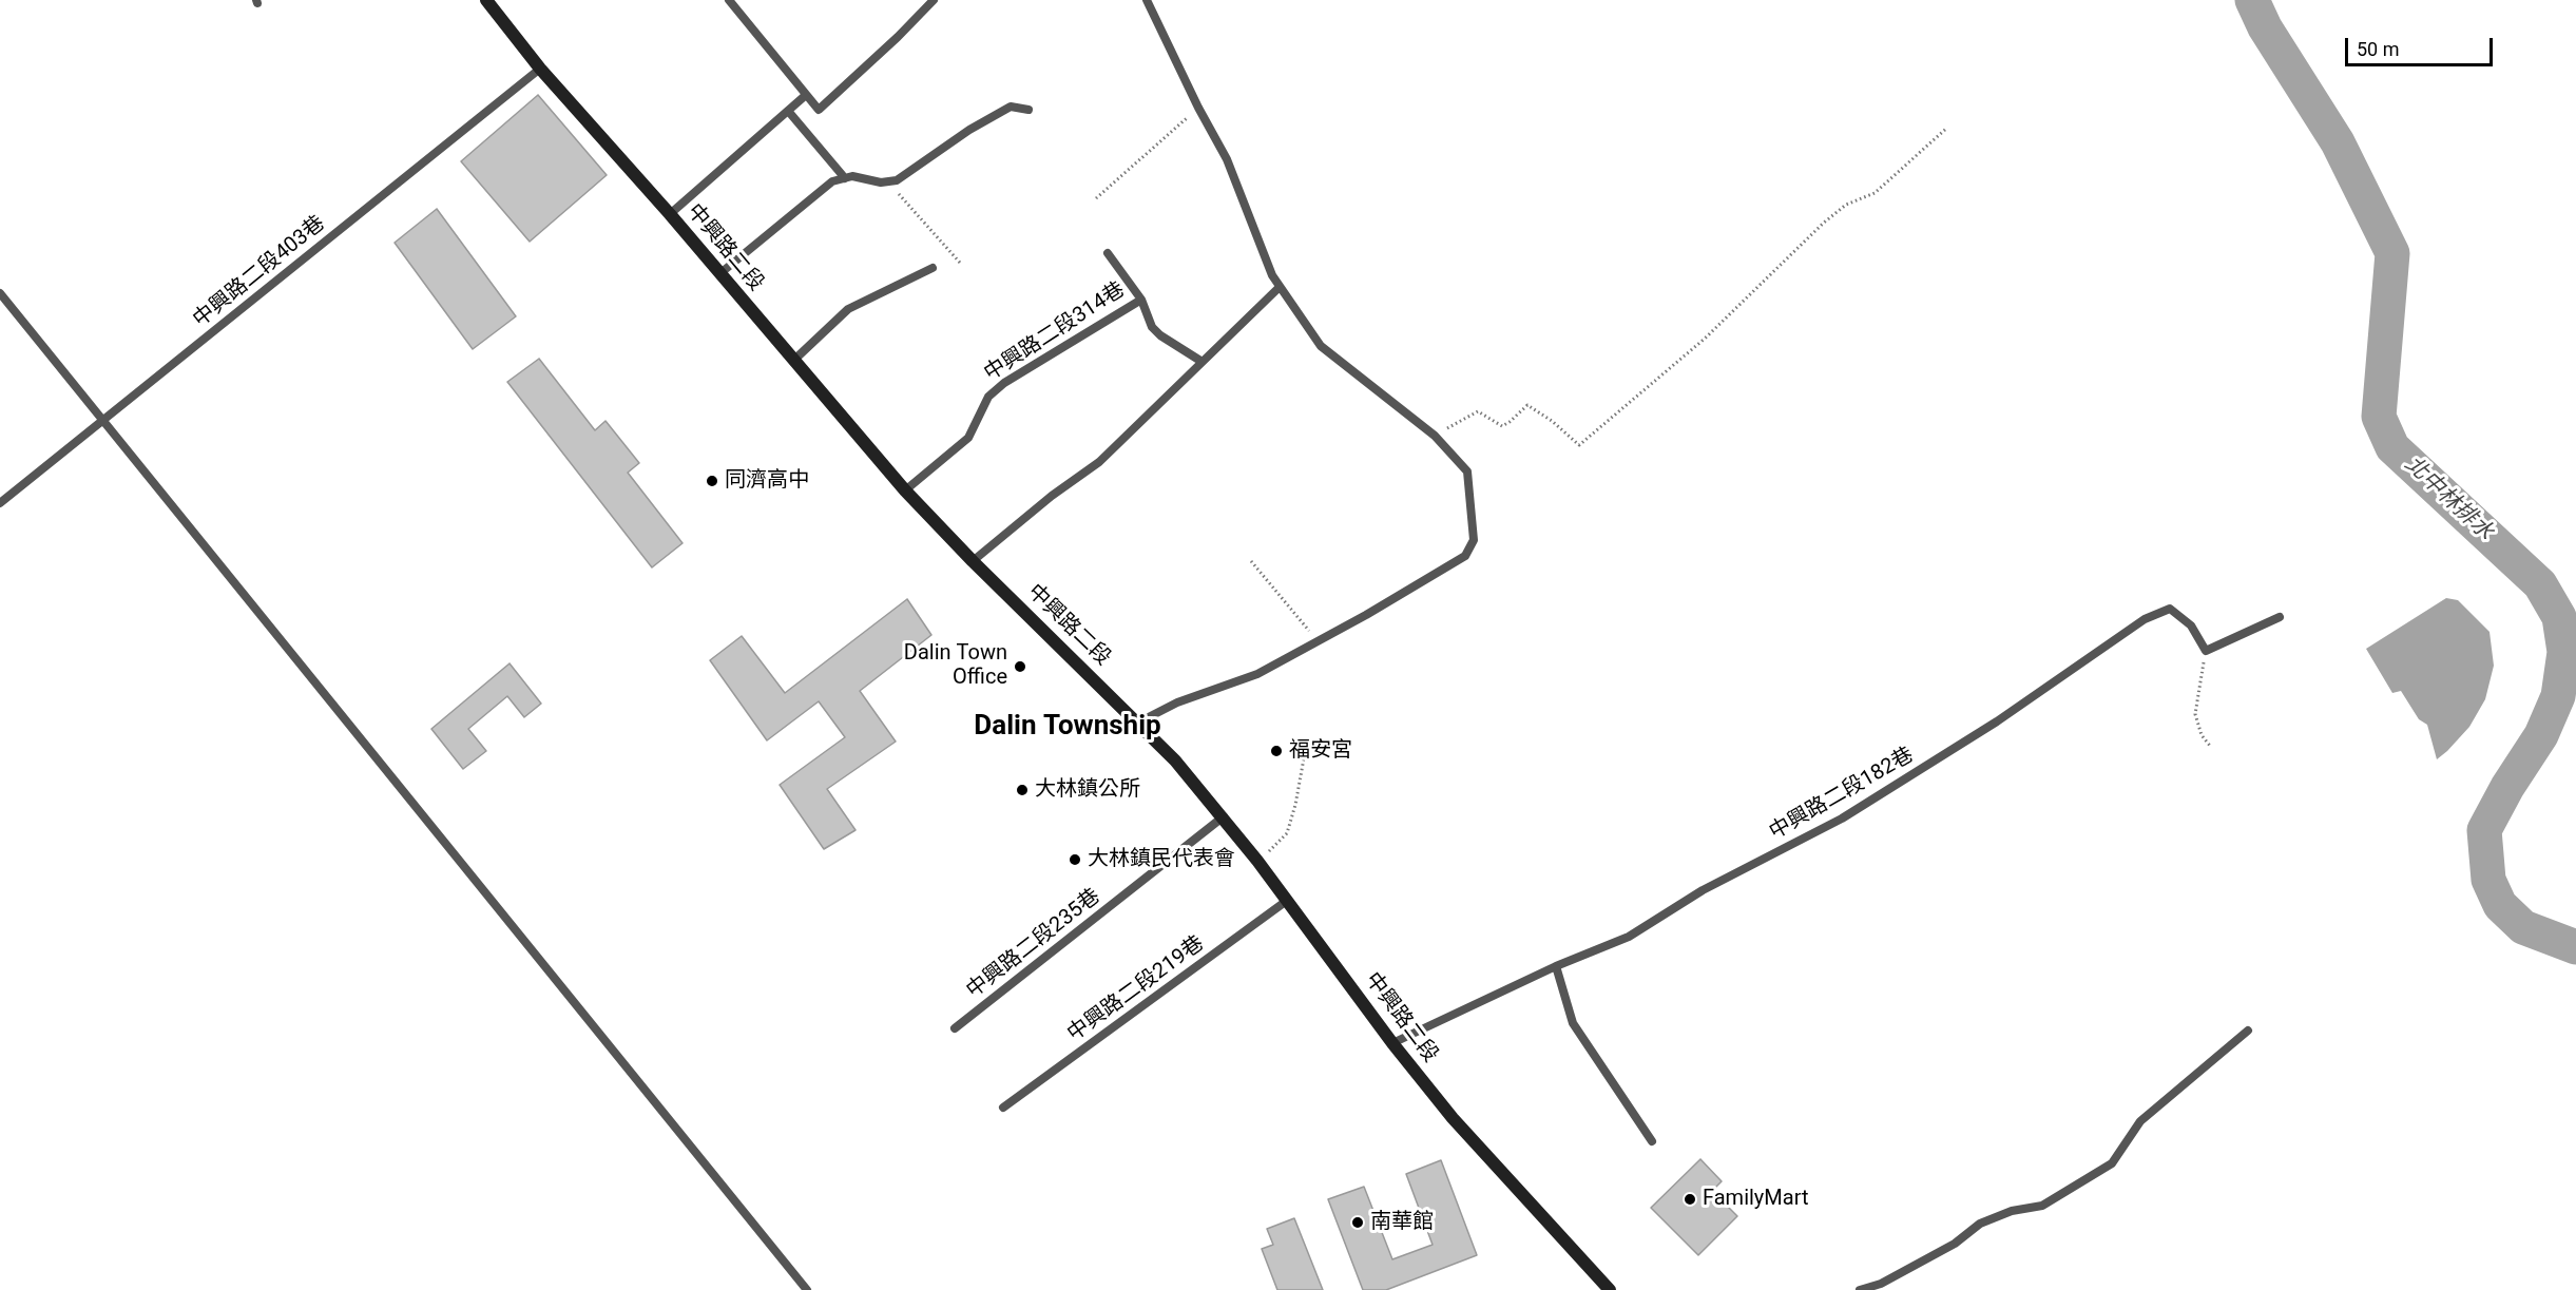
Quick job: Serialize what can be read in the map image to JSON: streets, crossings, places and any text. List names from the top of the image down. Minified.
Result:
{"streets":{"main road":["中興路二段"],"lane":["中興路二段403巷","中興路二段314巷","中興路二段182巷","中興路二段235巷","中興路二段219巷"]},"crossings":[["中興路二段","中興路二段403巷"],["中興路二段","中興路二段314巷"],["中興路二段","中興路二段182巷"],["中興路二段","中興路二段235巷"],["中興路二段","中興路二段219巷"]],"districts":["Dalin Township"],"water":["北中林排水"],"places":["同濟高中","Dalin Town Office","福安宮","大林鎮公所","大林鎮民代表會","FamilyMart","南華館"],"scale_bar":"50 m"}
